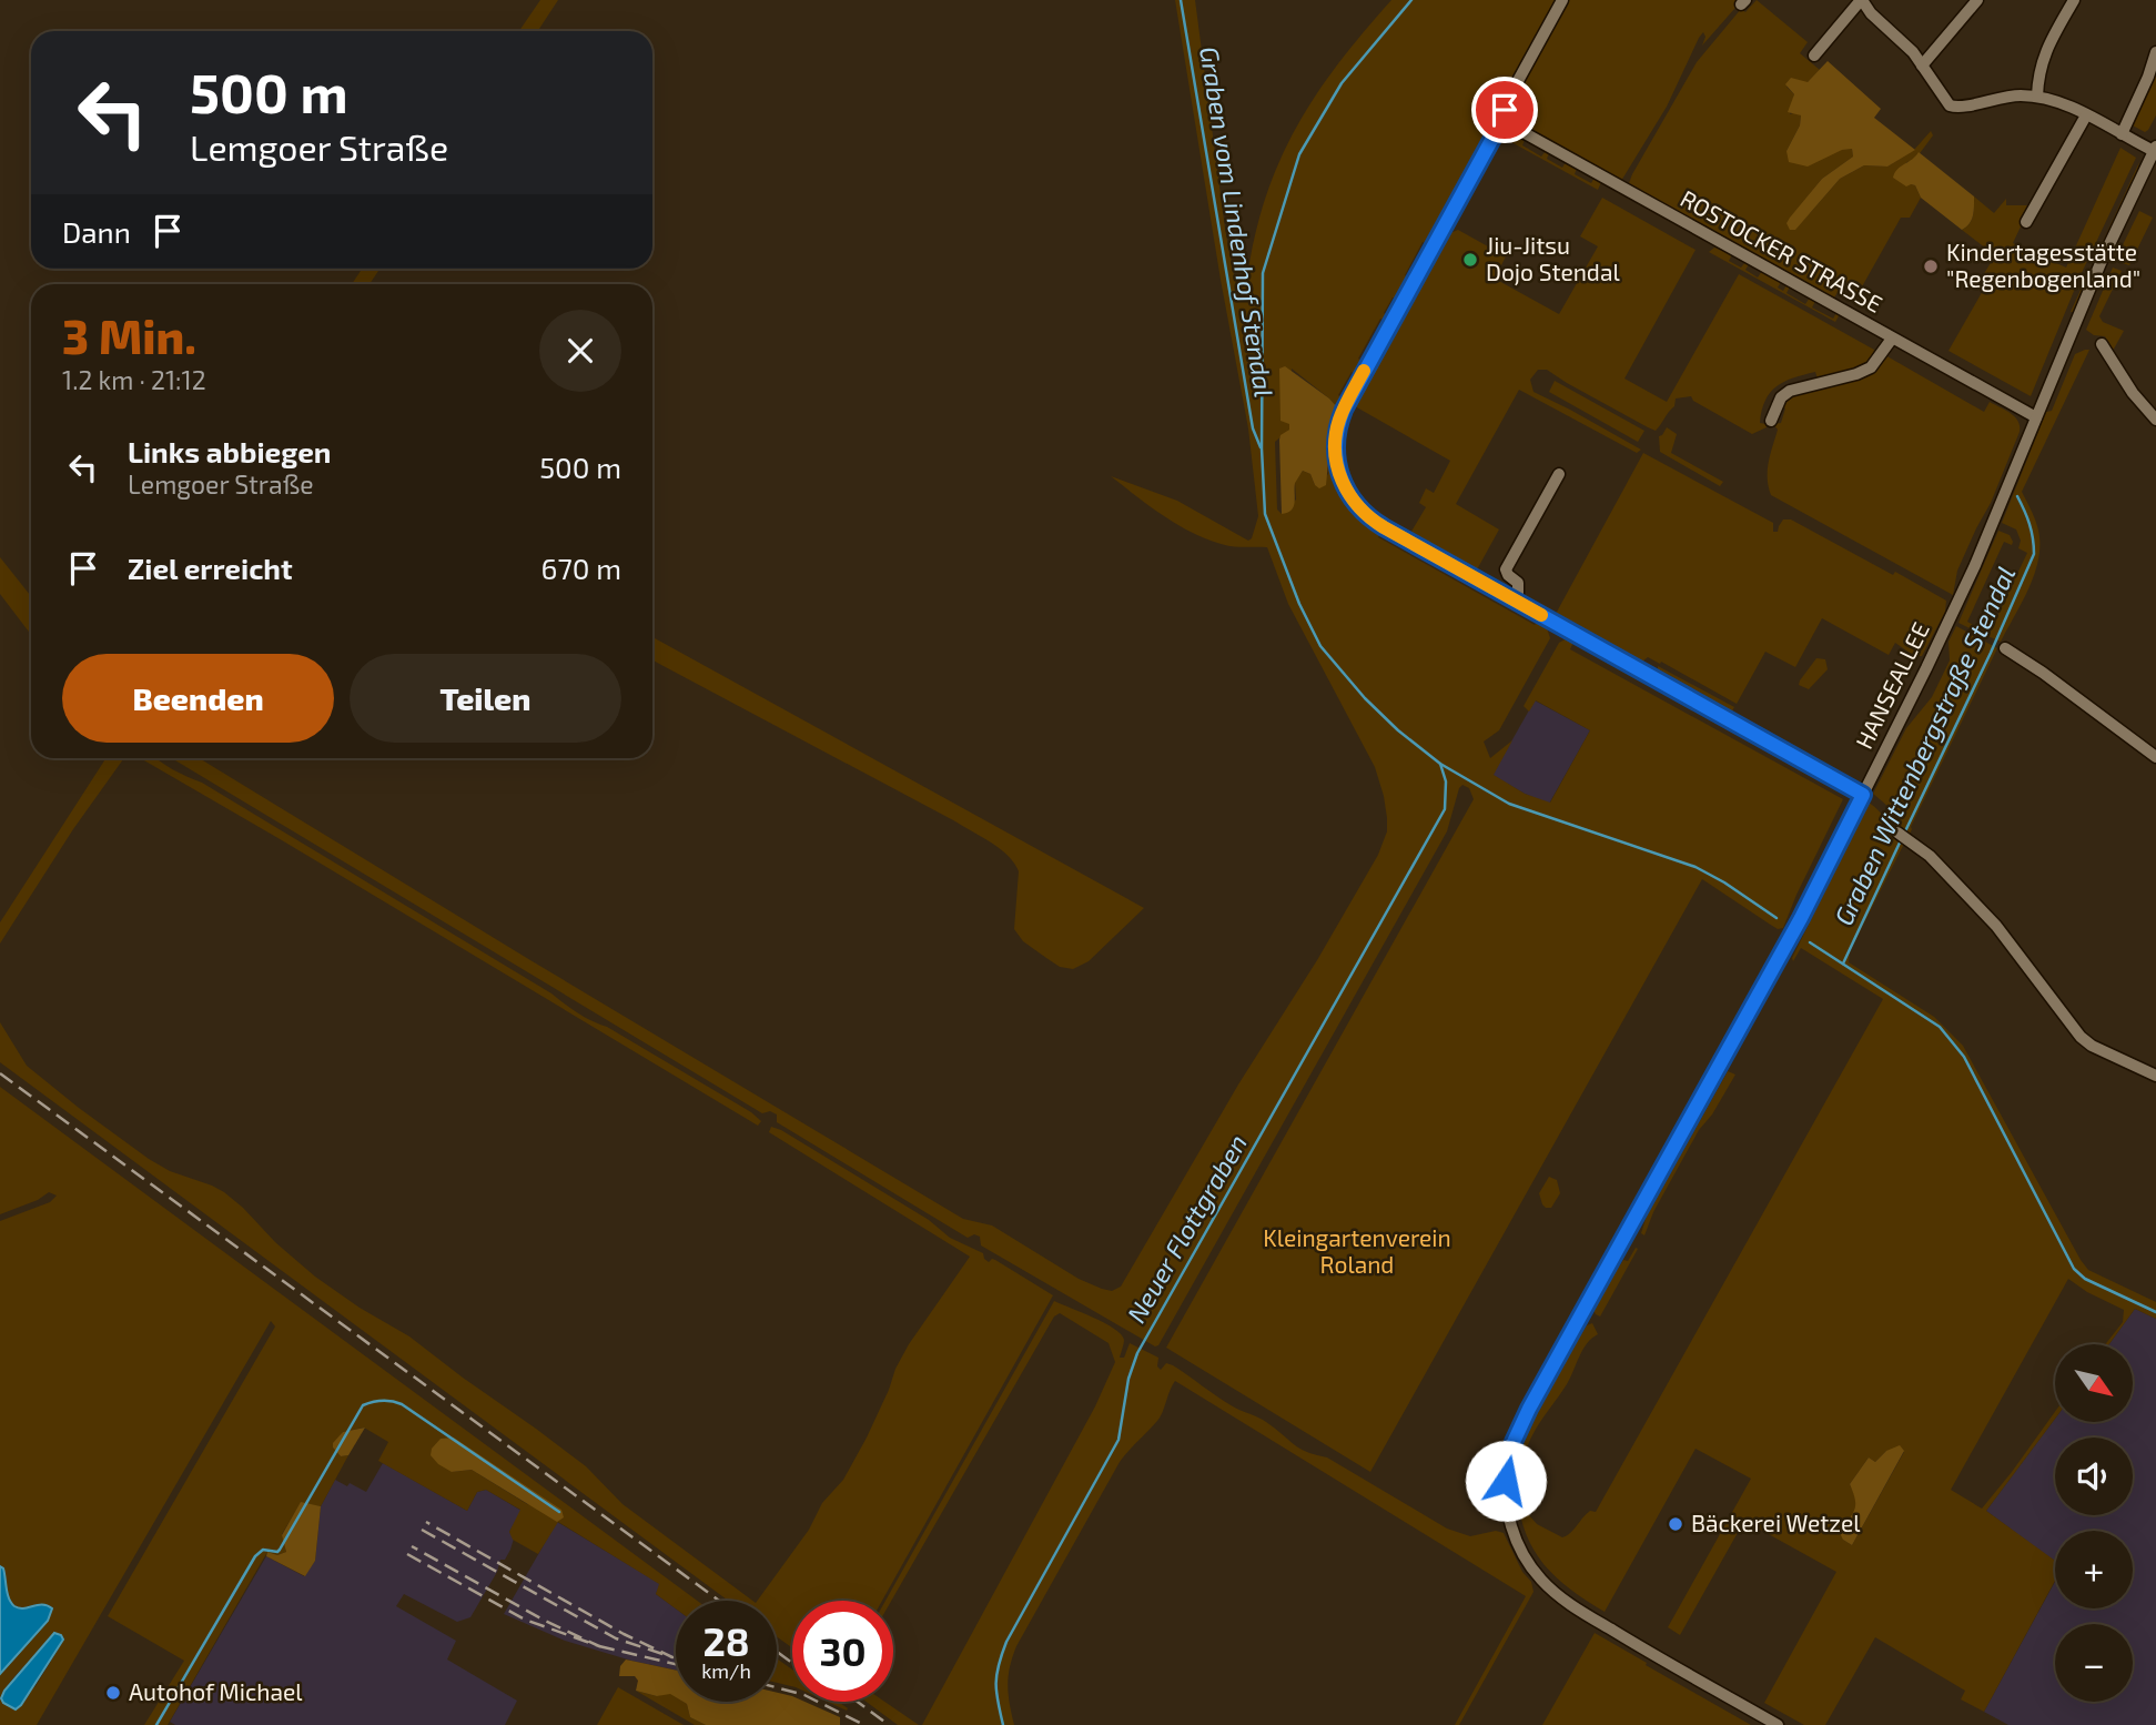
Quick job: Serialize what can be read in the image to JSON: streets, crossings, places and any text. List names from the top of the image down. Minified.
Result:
{"streets":{"street":["ROSTOCKER STRASSE","HANSEALLEE"]},"crossings":[["ROSTOCKER STRASSE","HANSEALLEE"]],"water":["Graben vom Lindenhof Stendal","Graben Wittenbergstraße Stendal","Neuer Flottgraben"],"parks":["Kleingartenverein Roland"],"places":["Jiu-Jitsu Dojo Stendal","Kindertagesstätte \"Regenbogenland\"","Bäckerei Wetzel","Autohof Michael"],"north":"bottom right","page":{"turn":["500 m","Lemgoer Straße"],"then":"Dann","heading":["3 Min.","1.2 km · 21:12"],"list":[{"name":"Links abbiegen","note":"Lemgoer Straße","value":"500 m"},{"name":"Ziel erreicht","value":"670 m"}],"buttons":["Beenden","Teilen"],"map_buttons":["+","−"],"speed":"28 km/h","limit":"30"}}
